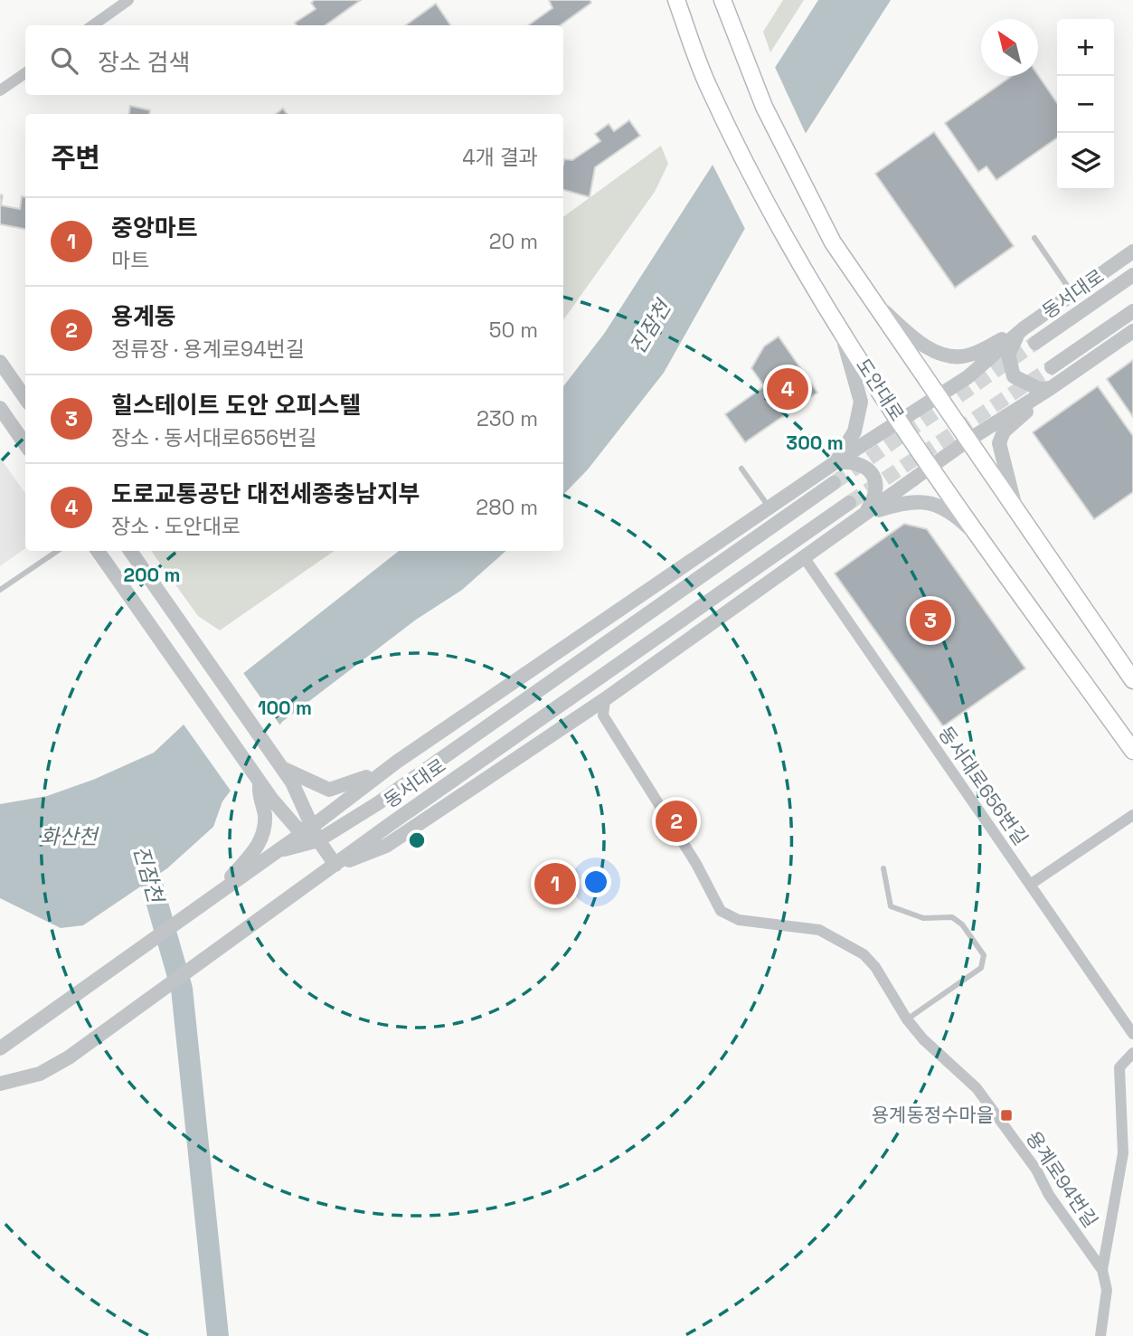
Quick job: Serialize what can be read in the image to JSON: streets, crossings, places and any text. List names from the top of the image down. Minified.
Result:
{"streets":{"main road":["도안대로"],"street":["동서대로","동서대로656번길","용계로94번길"]},"water":["진잠천","화산천"],"places":{"transit":["용계동정수마을"]},"north":"top left","page":{"map_buttons":["+","−"],"search":"장소 검색","heading":["주변","4개 결과"],"list":[{"mark":"1","name":"중앙마트","note":"마트","value":"20 m"},{"mark":"2","name":"용계동","note":"정류장 · 용계로94번길","value":"50 m"},{"mark":"3","name":"힐스테이트 도안 오피스텔","note":"장소 · 동서대로656번길","value":"230 m"},{"mark":"4","name":"도로교통공단 대전세종충남지부","note":"장소 · 도안대로","value":"280 m"}],"pins":["4","3","2","1"]},"rings":["300 m","200 m","100 m"]}
